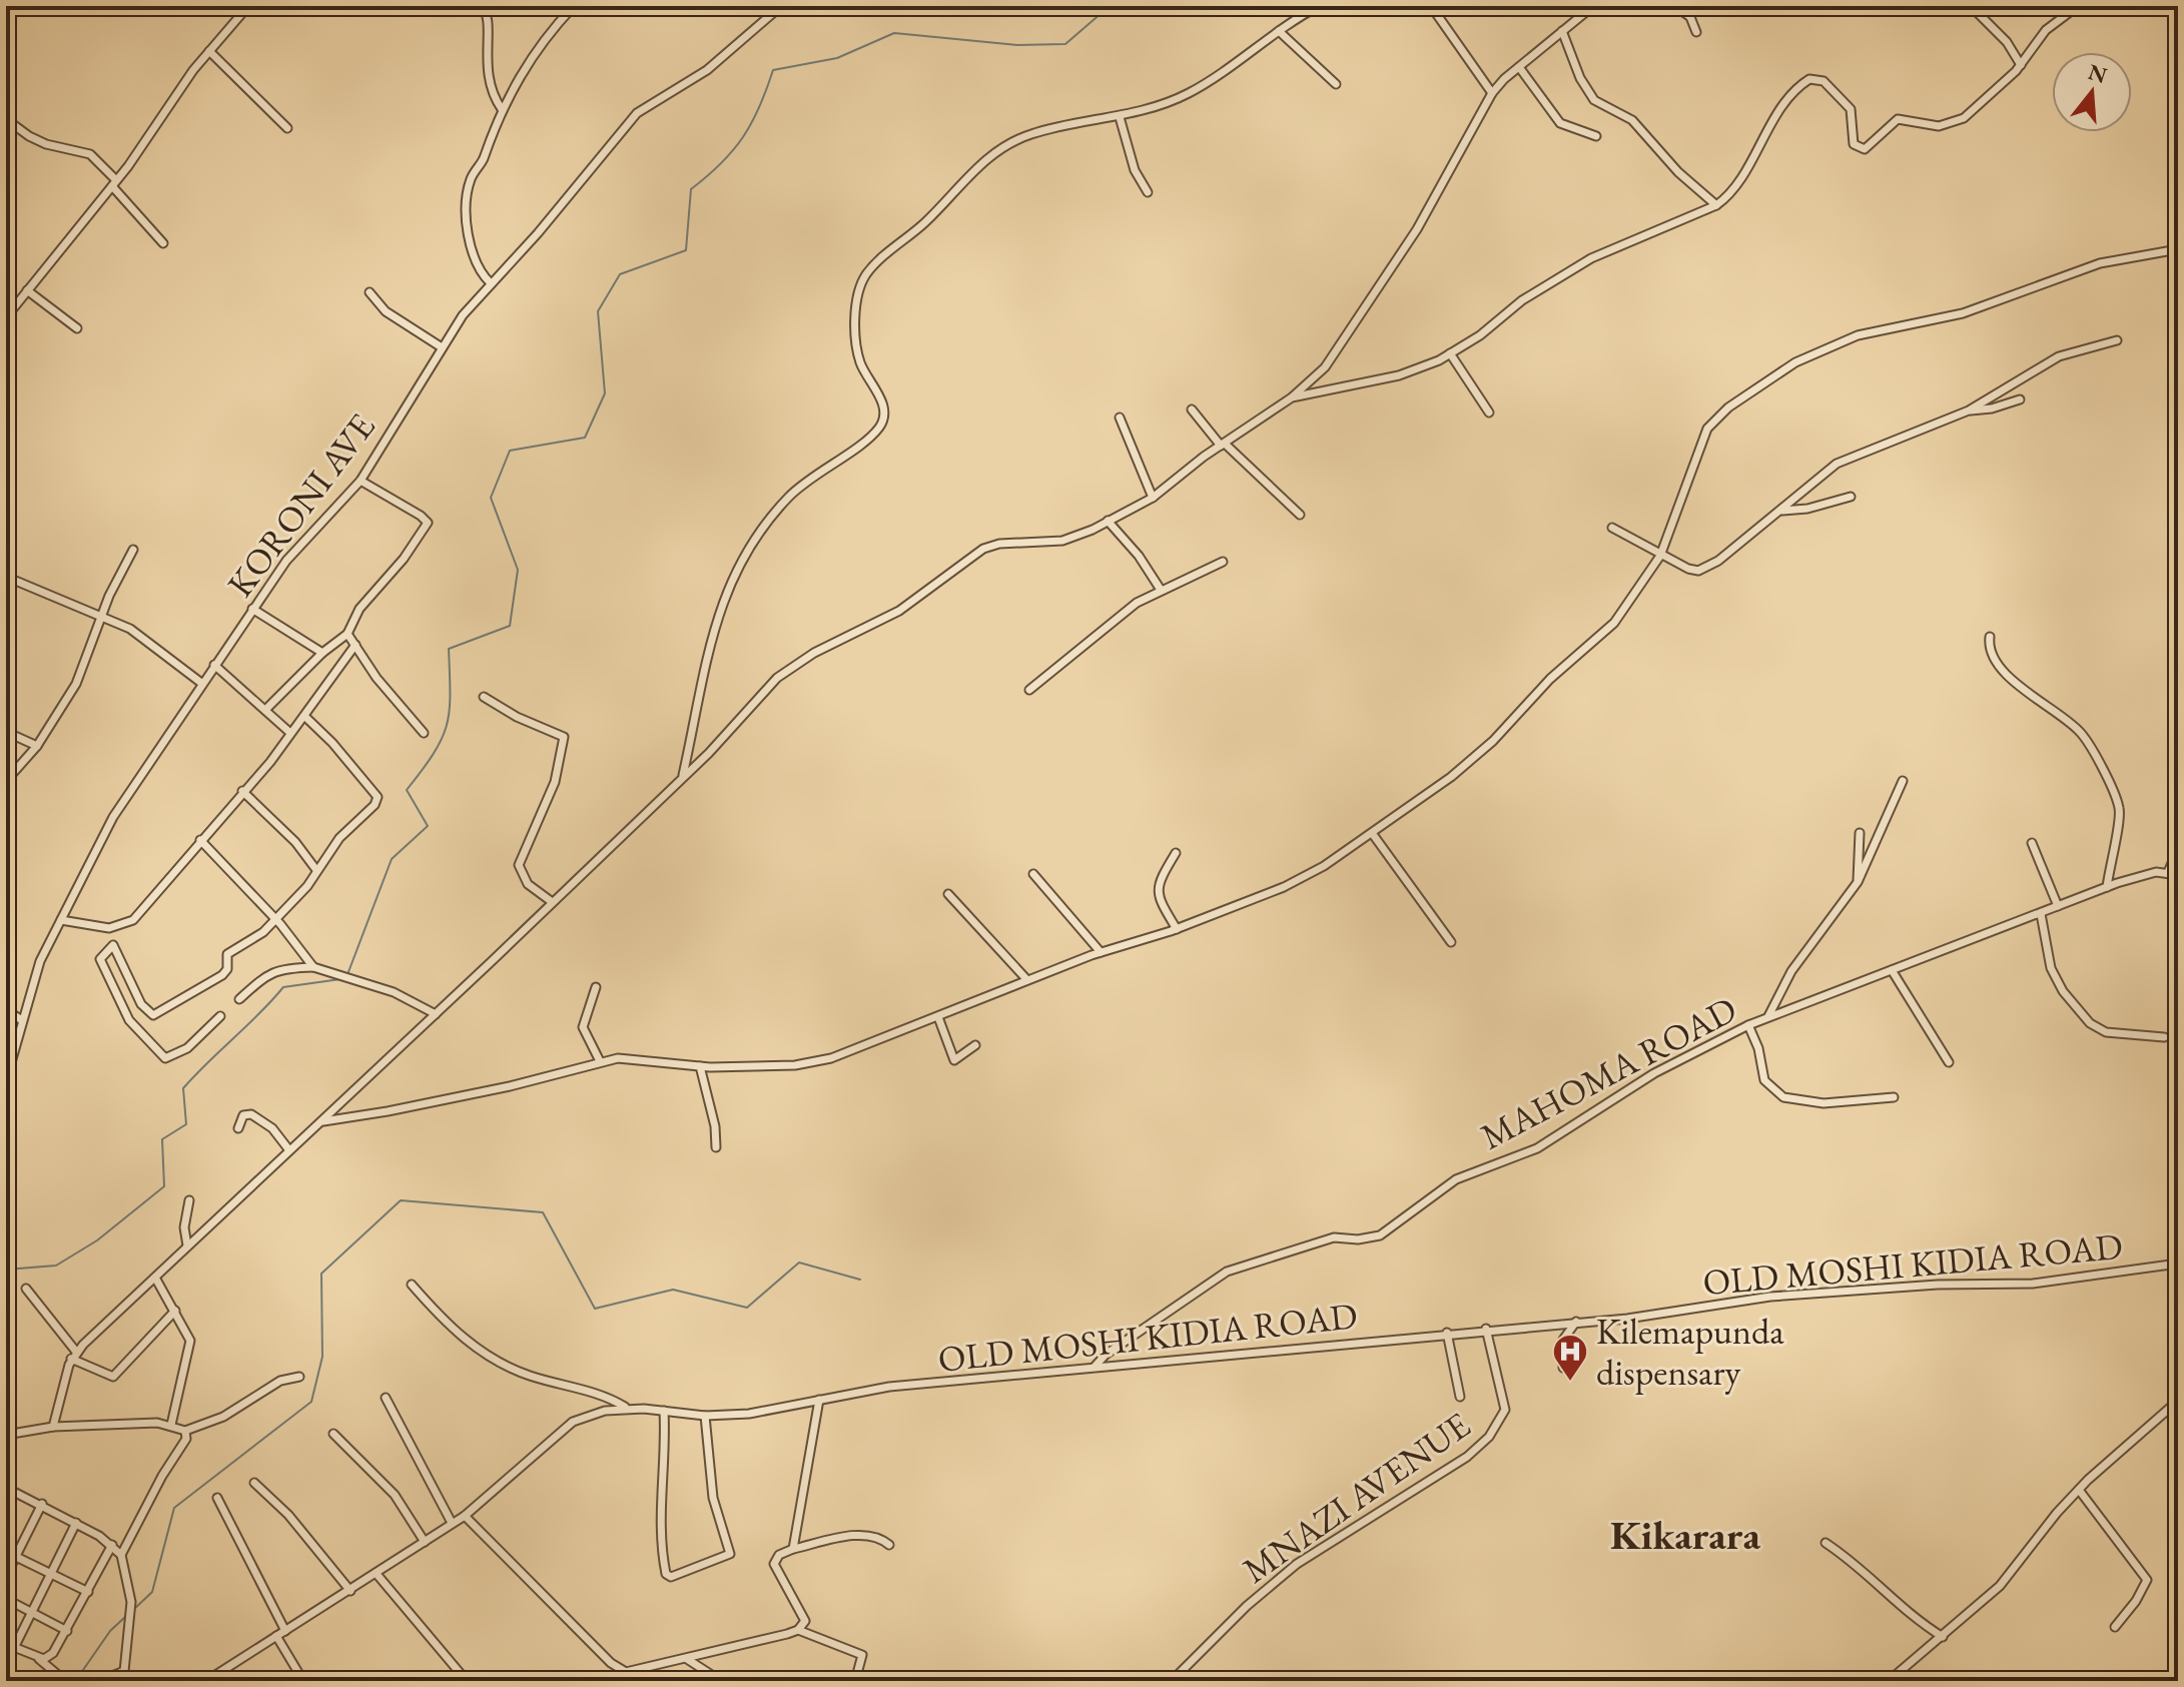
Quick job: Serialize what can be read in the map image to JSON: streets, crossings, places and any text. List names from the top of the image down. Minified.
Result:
{"streets":{"street":["KORONI AVE","MAHOMA ROAD","OLD MOSHI KIDIA ROAD","MNAZI AVENUE"]},"crossings":[["MAHOMA ROAD","OLD MOSHI KIDIA ROAD"],["OLD MOSHI KIDIA ROAD","MNAZI AVENUE"]],"districts":["Kikarara"],"places":{"hospital":["Kilemapunda dispensary"]},"north":"top"}
